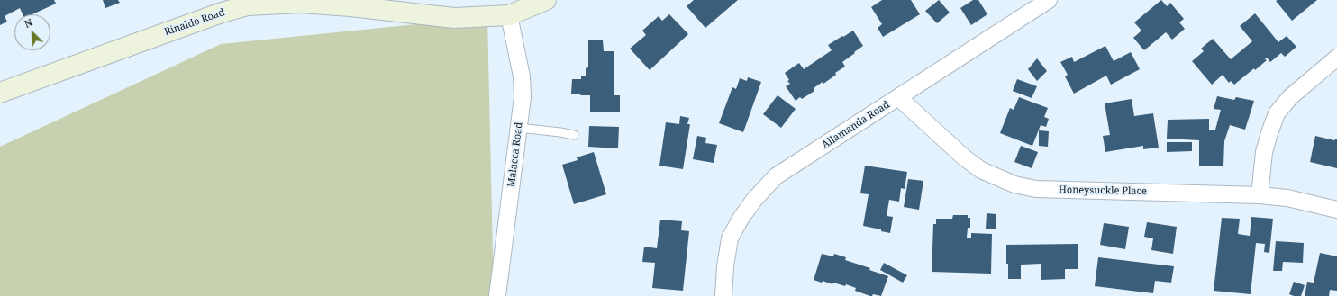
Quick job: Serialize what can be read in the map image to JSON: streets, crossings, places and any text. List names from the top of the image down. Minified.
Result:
{"streets":{"street":["Rinaldo Road","Allamanda Road","Malacca Road","Honeysuckle Place"]},"crossings":[["Rinaldo Road","Malacca Road"],["Allamanda Road","Honeysuckle Place"]],"north":"top left"}
